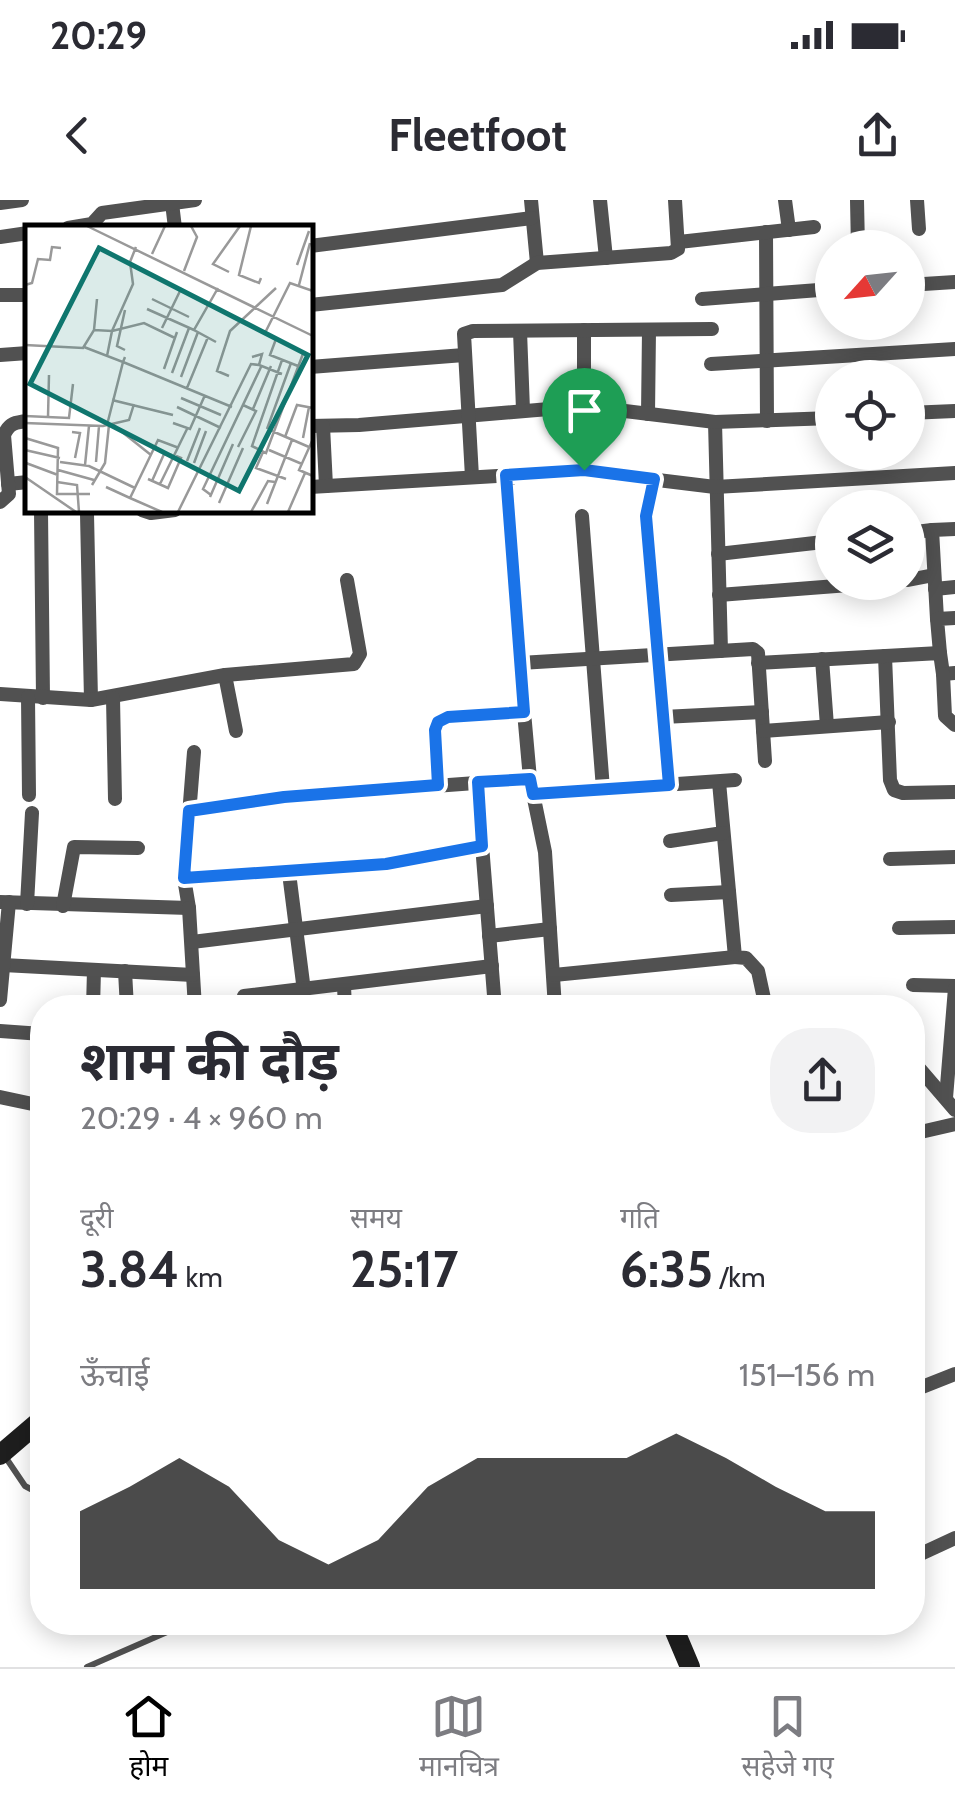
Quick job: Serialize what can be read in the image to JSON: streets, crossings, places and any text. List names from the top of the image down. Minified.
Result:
{"north":"bottom left","page":{"status":"20:29","header":"Fleetfoot","heading":["शाम की दौड़","20:29 · 4 × 960 m"],"stats":[["दूरी","3.84 km"],["समय","25:17"],["गति","6:35 /km"]],"chart":["ऊँचाई","151–156 m"],"tabs":["होम","मानचित्र","सहेजे गए"]}}
